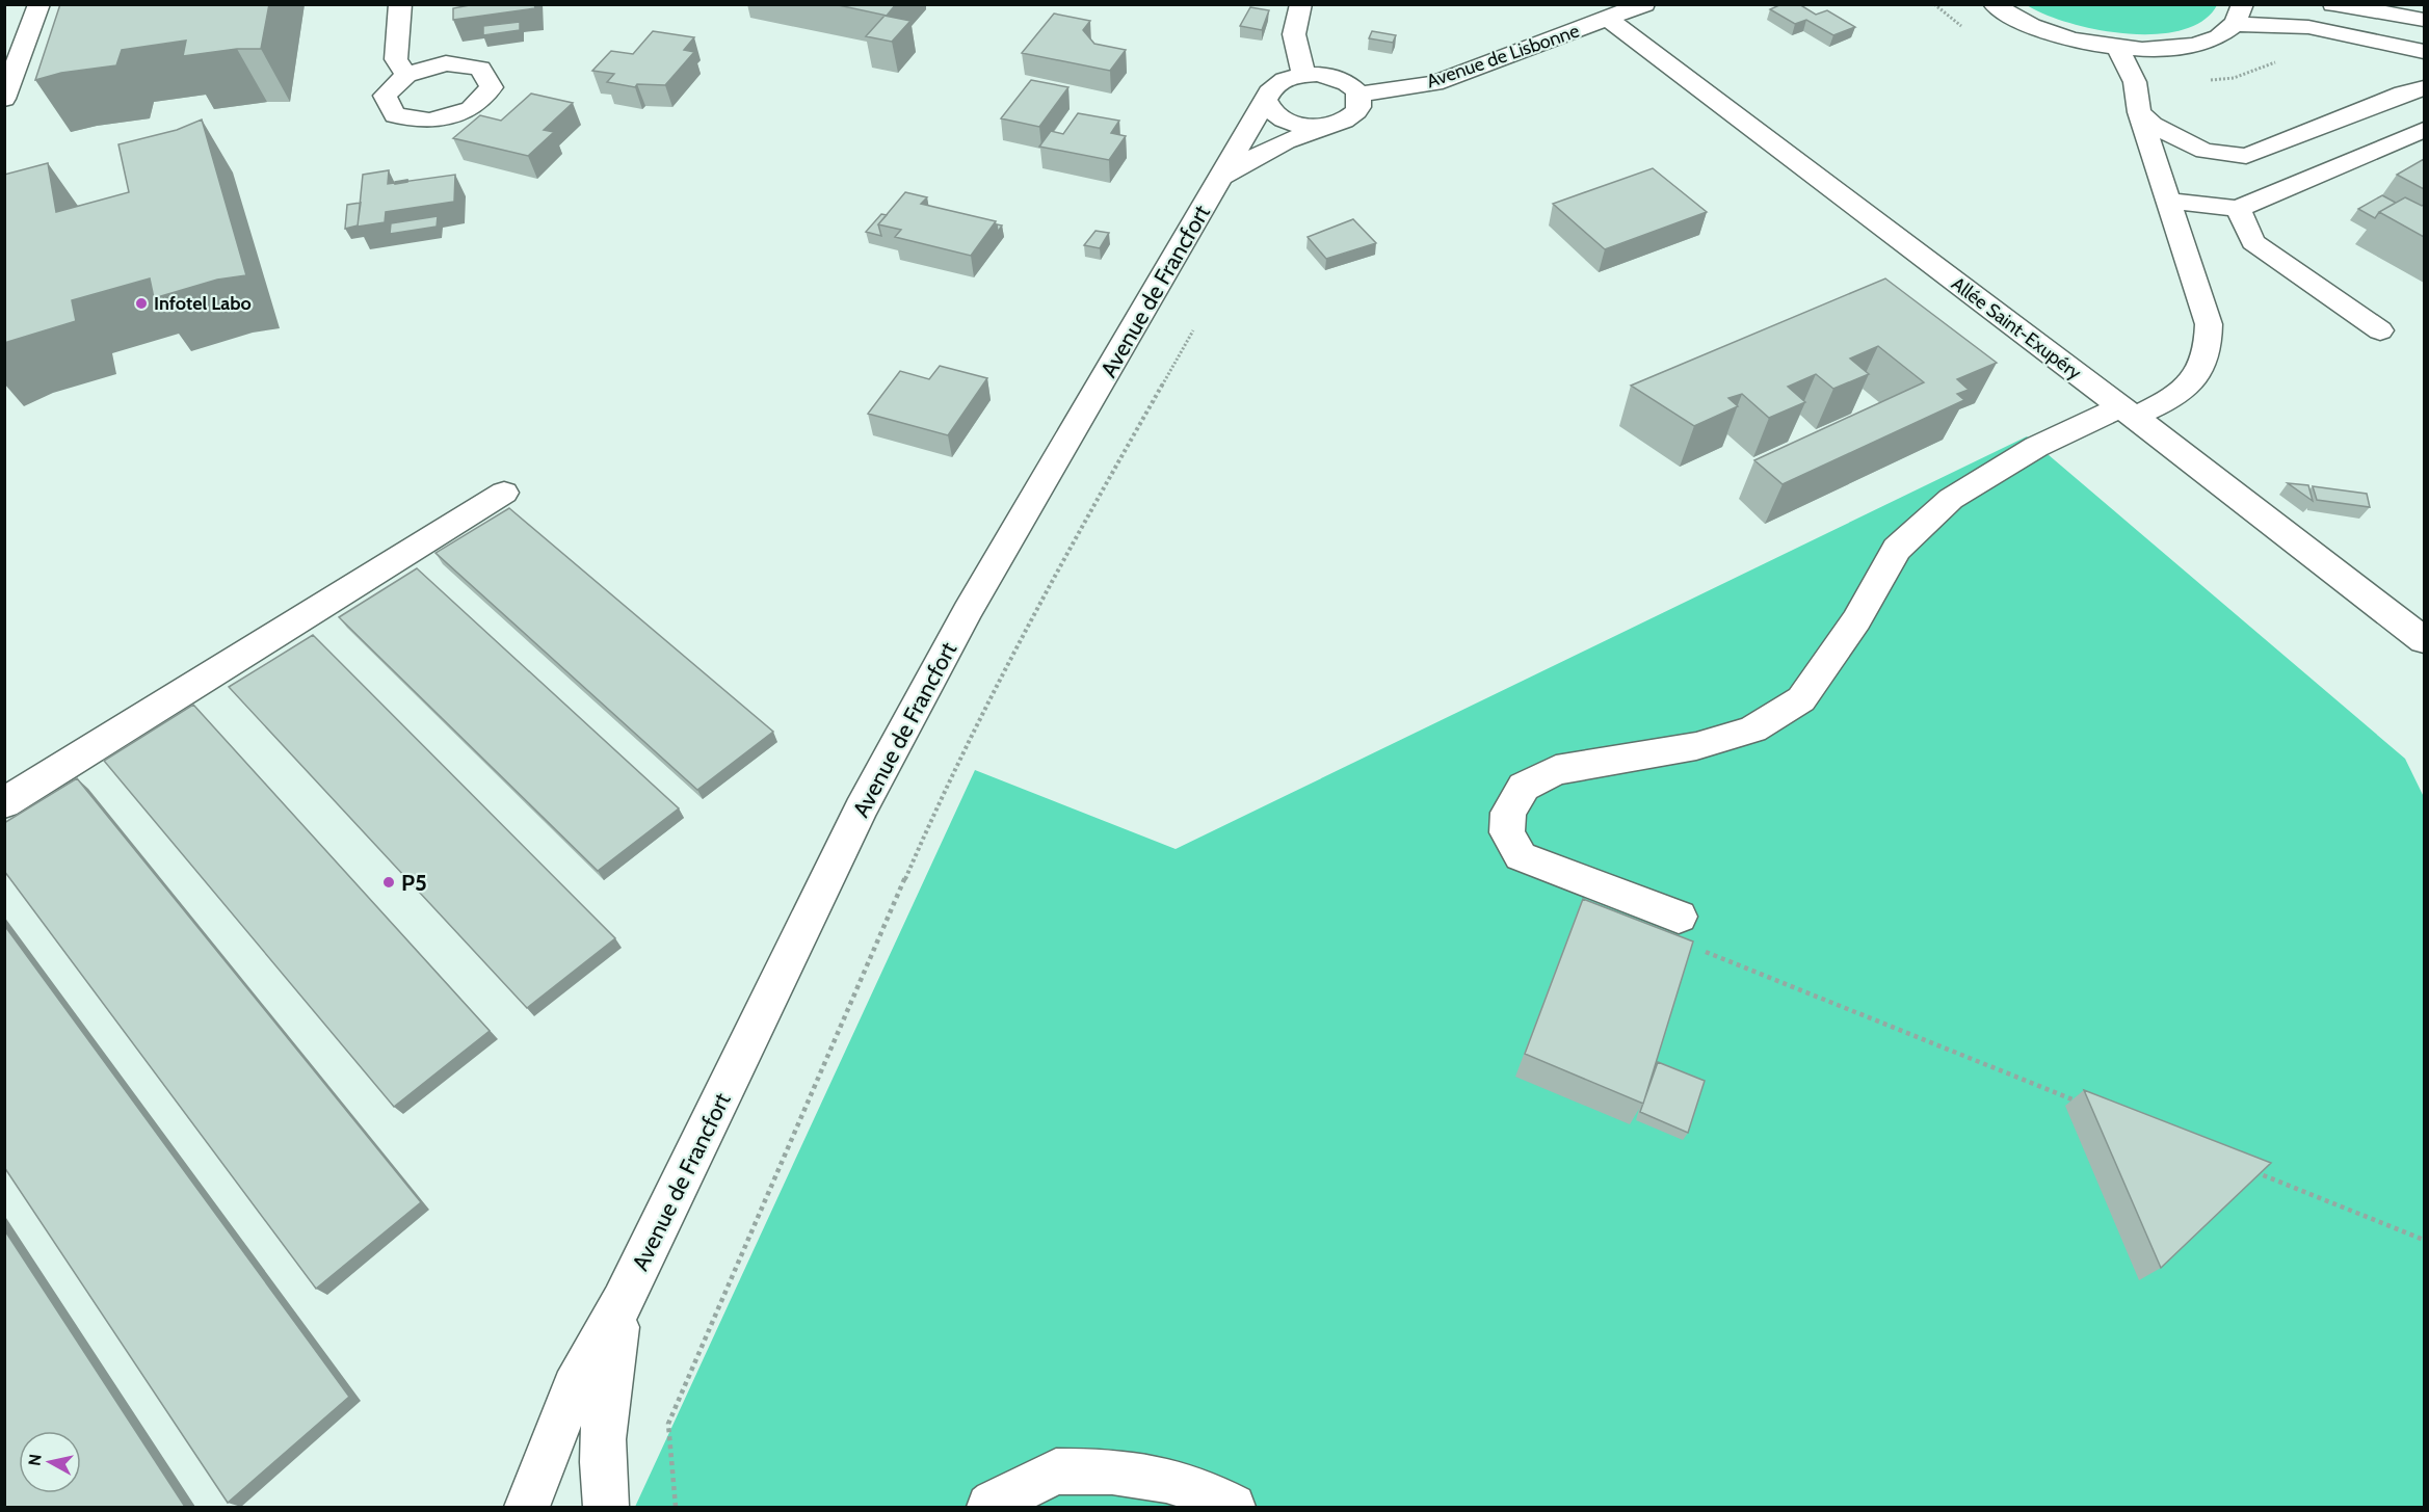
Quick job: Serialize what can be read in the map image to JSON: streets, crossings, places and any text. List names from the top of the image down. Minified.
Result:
{"streets":{"street":["Avenue de Lisbonne","Avenue de Francfort","Allée Saint-Exupéry"]},"crossings":[["Avenue de Lisbonne","Avenue de Francfort"],["Avenue de Lisbonne","Allée Saint-Exupéry"]],"places":["Infotel Labo","P5"],"north":"left"}
